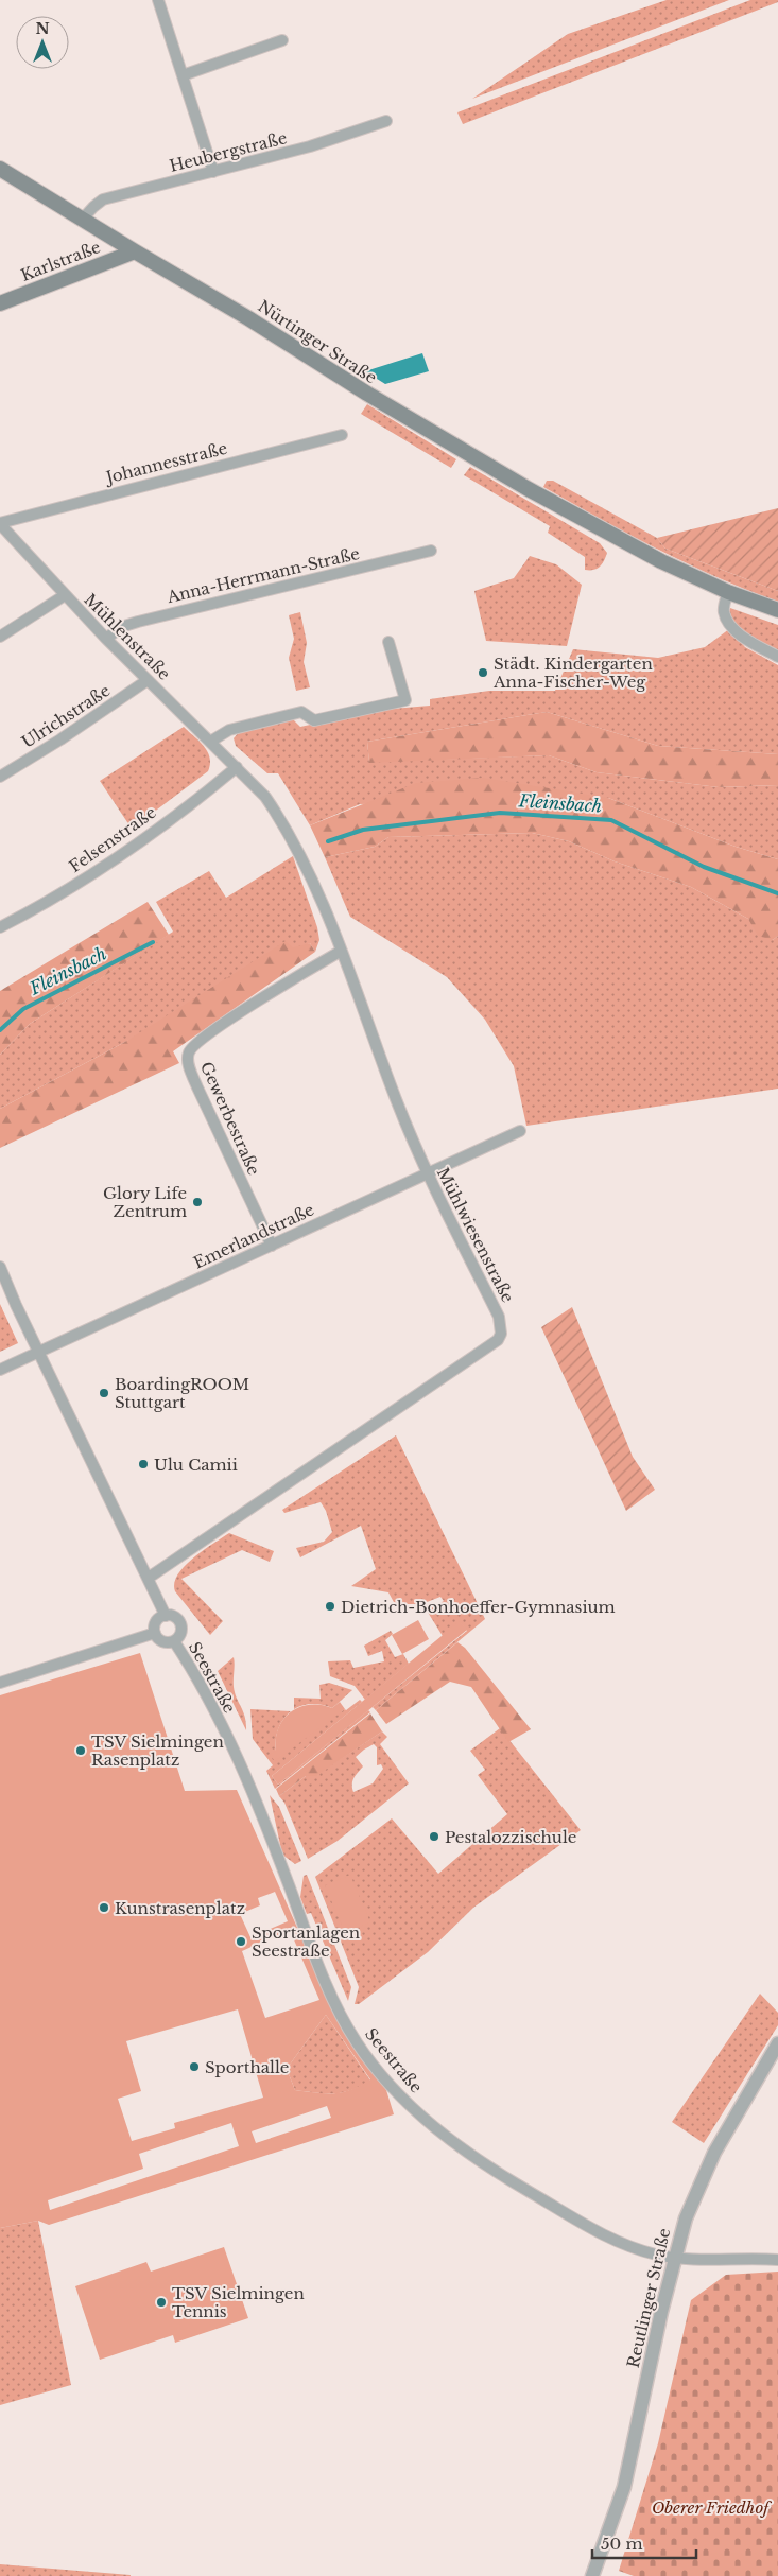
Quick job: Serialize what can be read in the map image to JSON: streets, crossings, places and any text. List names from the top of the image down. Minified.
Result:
{"streets":{"main road":["Karlstraße","Nürtinger Straße"],"street":["Heubergstraße","Johannesstraße","Anna-Herrmann-Straße","Mühlenstraße","Ulrichstraße","Felsenstraße","Gewerbestraße","Mühlwiesenstraße","Emerlandstraße","Seestraße","Reutlinger Straße"]},"crossings":[["Heubergstraße","Nürtinger Straße"],["Karlstraße","Nürtinger Straße"],["Johannesstraße","Mühlenstraße"],["Anna-Herrmann-Straße","Mühlenstraße"],["Mühlenstraße","Ulrichstraße"],["Mühlenstraße","Felsenstraße"],["Mühlenstraße","Mühlwiesenstraße"],["Felsenstraße","Mühlwiesenstraße"],["Gewerbestraße","Mühlwiesenstraße"],["Gewerbestraße","Emerlandstraße"],["Mühlwiesenstraße","Emerlandstraße"],["Mühlwiesenstraße","Seestraße"],["Emerlandstraße","Seestraße"],["Seestraße","Reutlinger Straße"]],"water":["Fleinsbach"],"parks":["Oberer Friedhof"],"places":["Städt. Kindergarten Anna-Fischer-Weg","Glory Life Zentrum","BoardingROOM Stuttgart","Ulu Camii","Dietrich-Bonhoeffer-Gymnasium","TSV Sielmingen Rasenplatz","Pestalozzischule","Kunstrasenplatz","Sportanlagen Seestraße","Sporthalle","TSV Sielmingen Tennis"],"scale_bar":"50 m","north":"top"}
